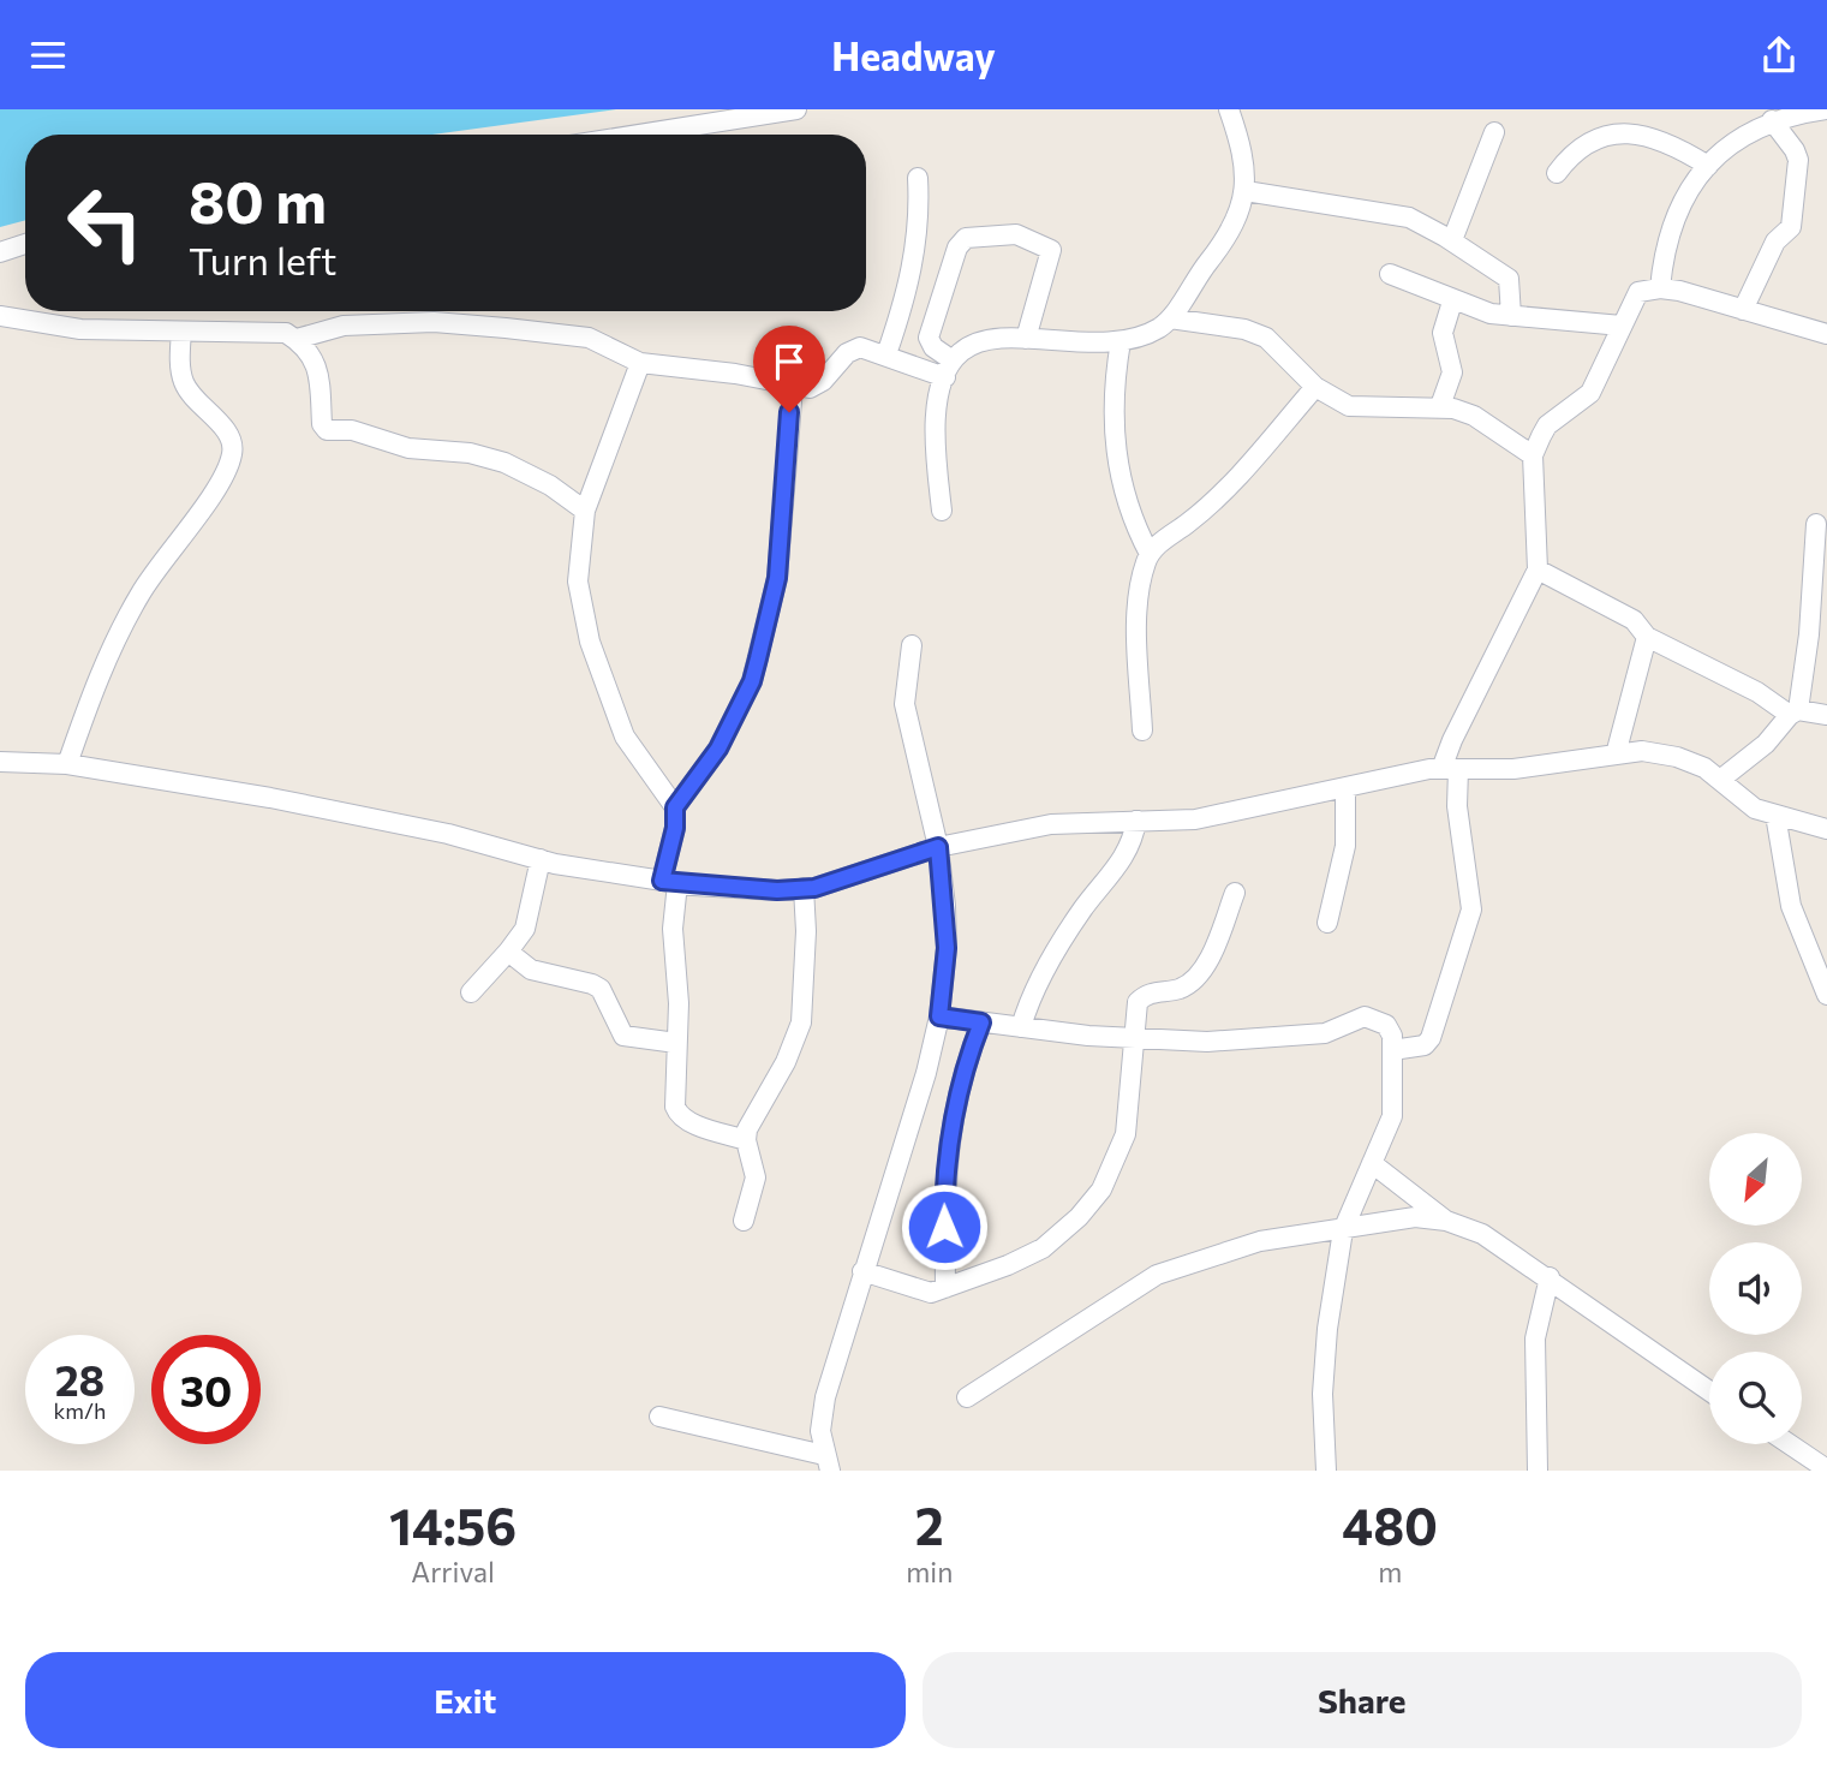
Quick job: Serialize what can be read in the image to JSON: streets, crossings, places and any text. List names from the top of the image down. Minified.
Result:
{"north":"bottom left","page":{"header":"Headway","turn":["80 m","Turn left"],"speed":"28 km/h","limit":"30","eta":["14:56","Arrival","2","min","480","m"],"buttons":["Exit","Share"]}}
